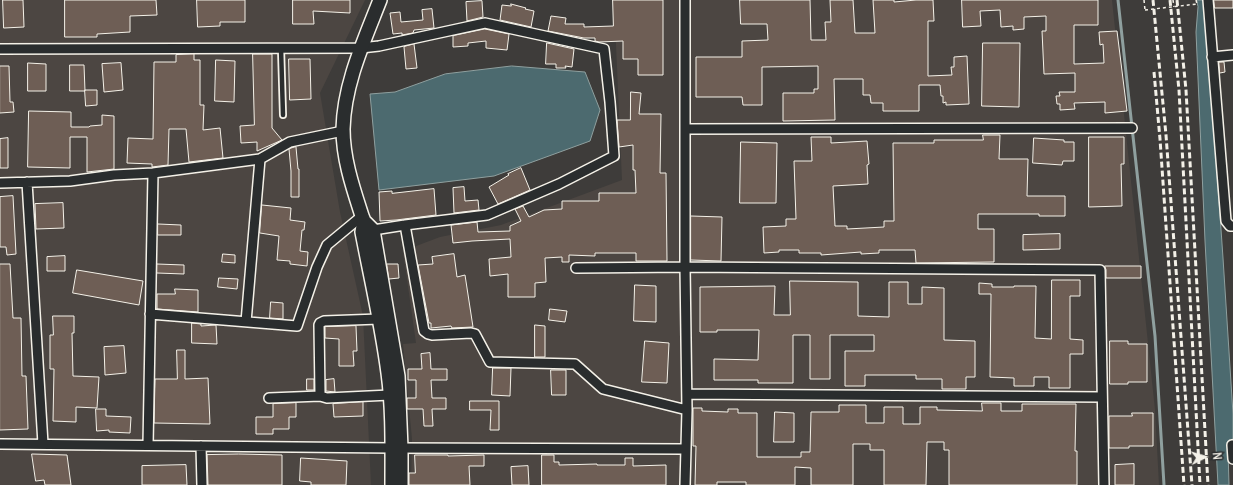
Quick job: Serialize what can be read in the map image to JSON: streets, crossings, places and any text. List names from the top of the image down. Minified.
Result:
{"north":"right"}
